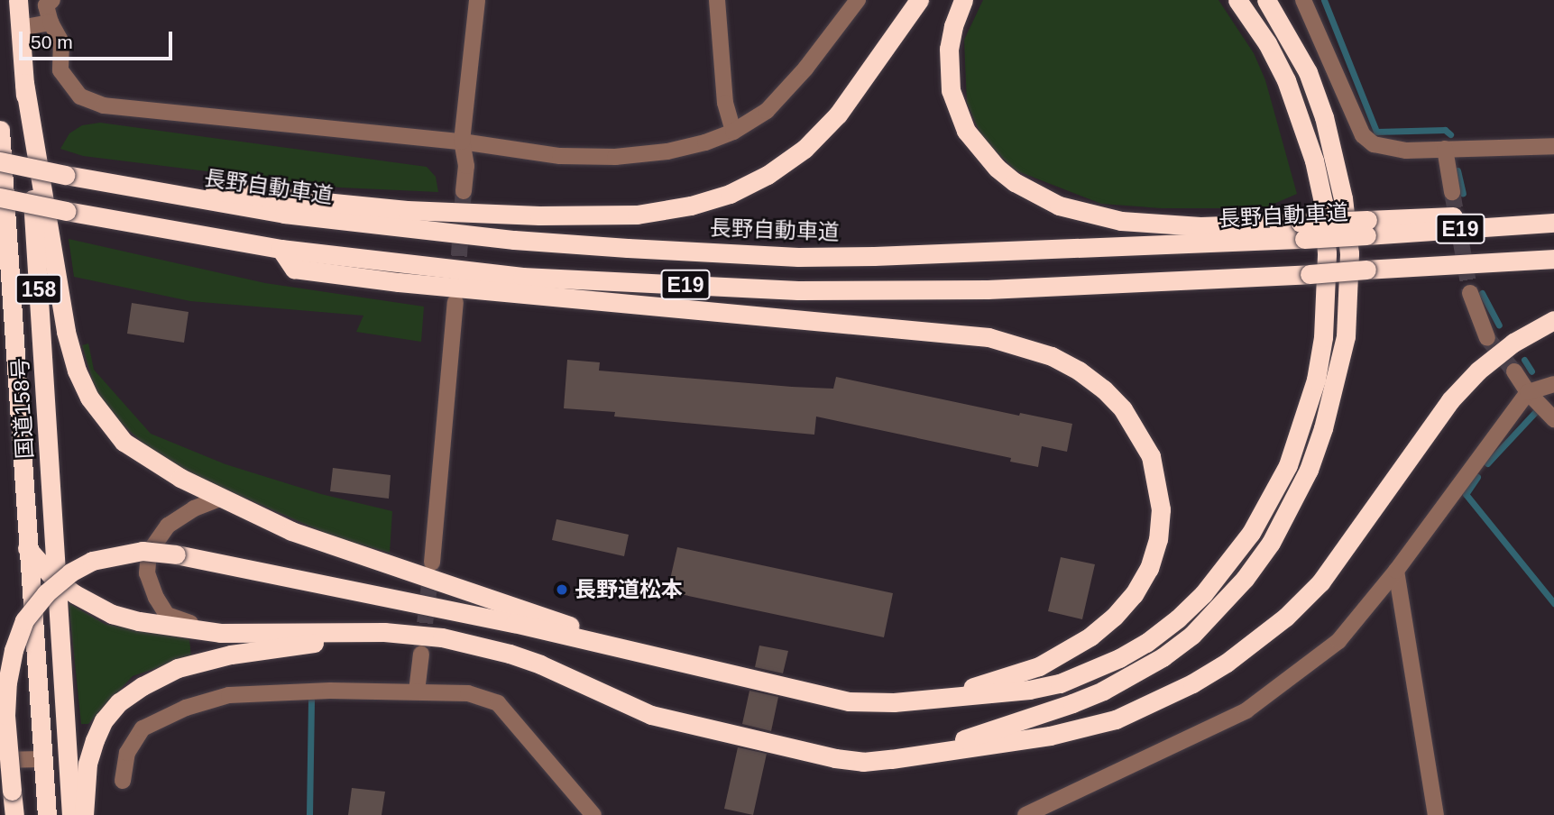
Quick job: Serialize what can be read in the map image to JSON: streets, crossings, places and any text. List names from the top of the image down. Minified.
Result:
{"streets":{"highway":["長野自動車道","E19","158","国道158号"]},"places":["長野道松本"],"scale_bar":"50 m"}
